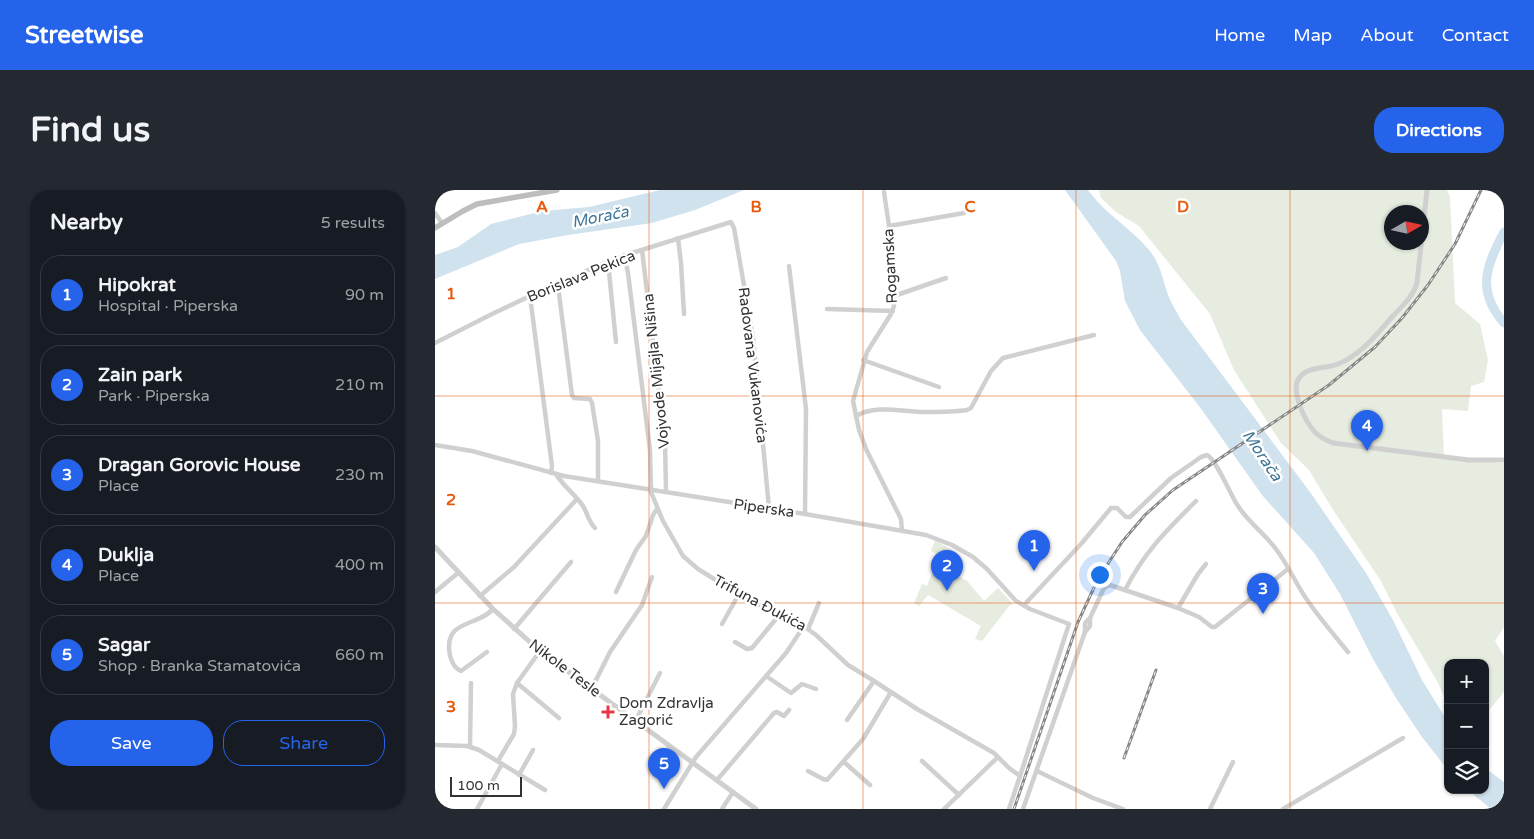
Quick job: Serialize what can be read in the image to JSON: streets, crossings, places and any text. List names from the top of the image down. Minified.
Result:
{"streets":{"street":["Rogamska","Borislava Pekica","Radovana Vukanovića","Vojvode Mijajla Nišina","Piperska","Trifuna Đukića","Nikole Tesle"]},"crossings":[["Rogamska","Piperska"],["Borislava Pekica","Radovana Vukanovića"],["Borislava Pekica","Vojvode Mijajla Nišina"],["Borislava Pekica","Trifuna Đukića"],["Radovana Vukanovića","Piperska"],["Vojvode Mijajla Nišina","Piperska"],["Piperska","Trifuna Đukića"]],"water":["Morača"],"places":{"health":["Dom Zdravlja Zagorić"]},"scale_bar":"100 m","north":"right","page":{"header":"Streetwise","nav":["Home","Map","About","Contact"],"buttons":["Directions",["Save","Share"]],"title":"Find us","heading":["Nearby","5 results"],"list":[{"mark":"1","name":"Hipokrat","note":"Hospital · Piperska","value":"90 m"},{"mark":"2","name":"Zain park","note":"Park · Piperska","value":"210 m"},{"mark":"3","name":"Dragan Gorovic House","note":"Place","value":"230 m"},{"mark":"4","name":"Duklja","note":"Place","value":"400 m"},{"mark":"5","name":"Sagar","note":"Shop · Branka Stamatovića","value":"660 m"}],"pins":["4","1","2","3","5"],"map_buttons":["+","−"],"scale":"100 m"},"grid":{"columns":["A","B","C","D"],"rows":["1","2","3"]}}
